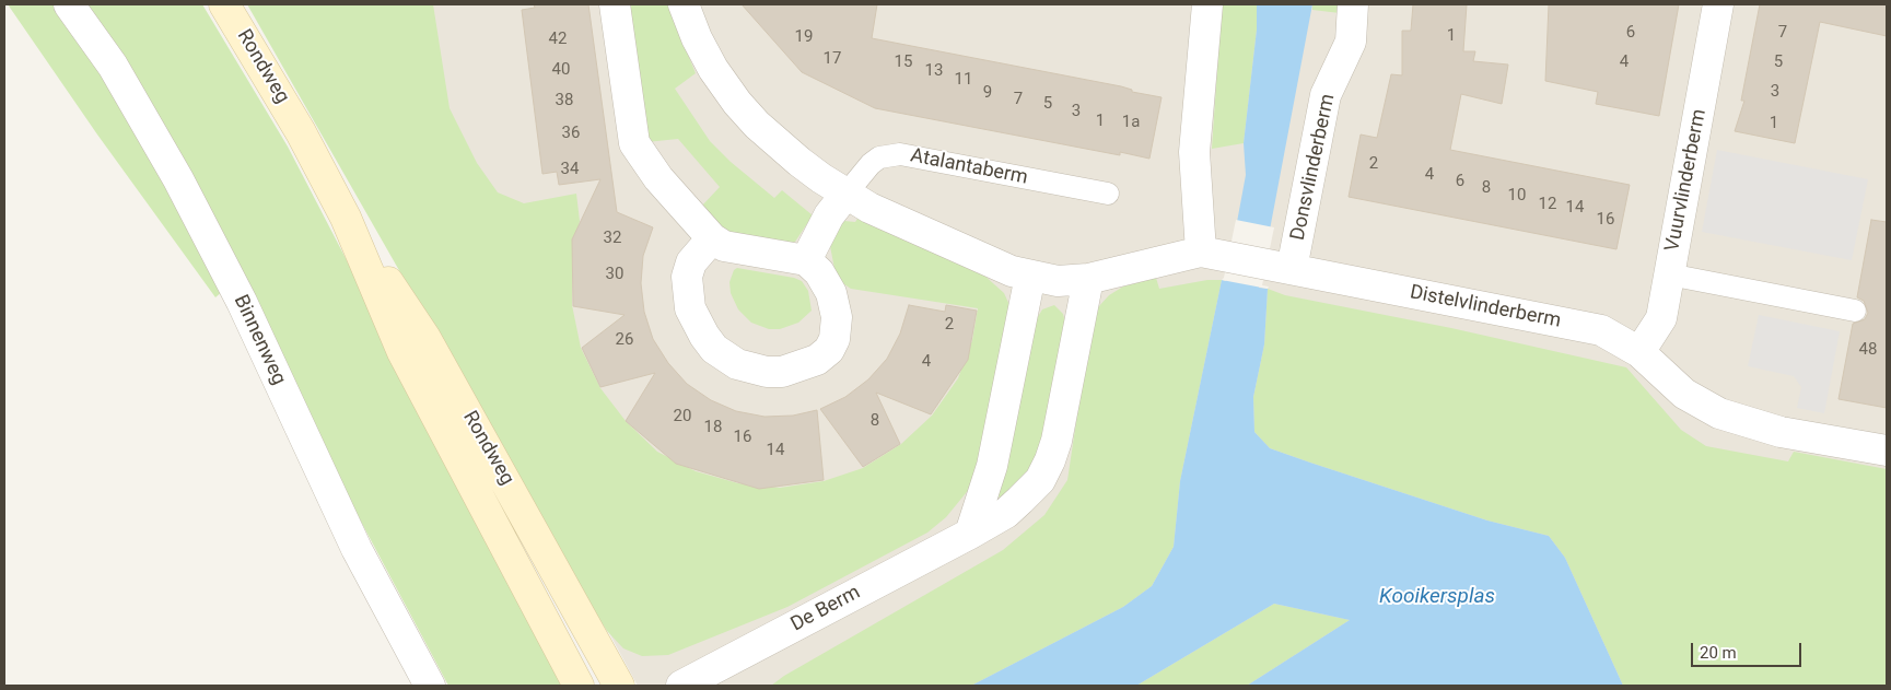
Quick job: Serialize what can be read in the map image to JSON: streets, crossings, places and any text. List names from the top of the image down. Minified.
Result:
{"streets":{"main road":["Rondweg"],"street":["Atalantaberm","Donsvlinderberm","Vuurvlinderberm","Distelvlinderberm","Binnenweg","De Berm"]},"crossings":[["Donsvlinderberm","Distelvlinderberm"],["Vuurvlinderberm","Distelvlinderberm"],["Distelvlinderberm","De Berm"]],"water":["Kooikersplas"],"house_numbers":["6","7","1","19","42","17","15","4","5","40","13","11","3","9","7","38","5","3","1","1a","1","36","2","34","4","6","8","10","12","14","16","32","30","2","26","48","4","20","8","18","16","14"],"scale_bar":"20 m"}
